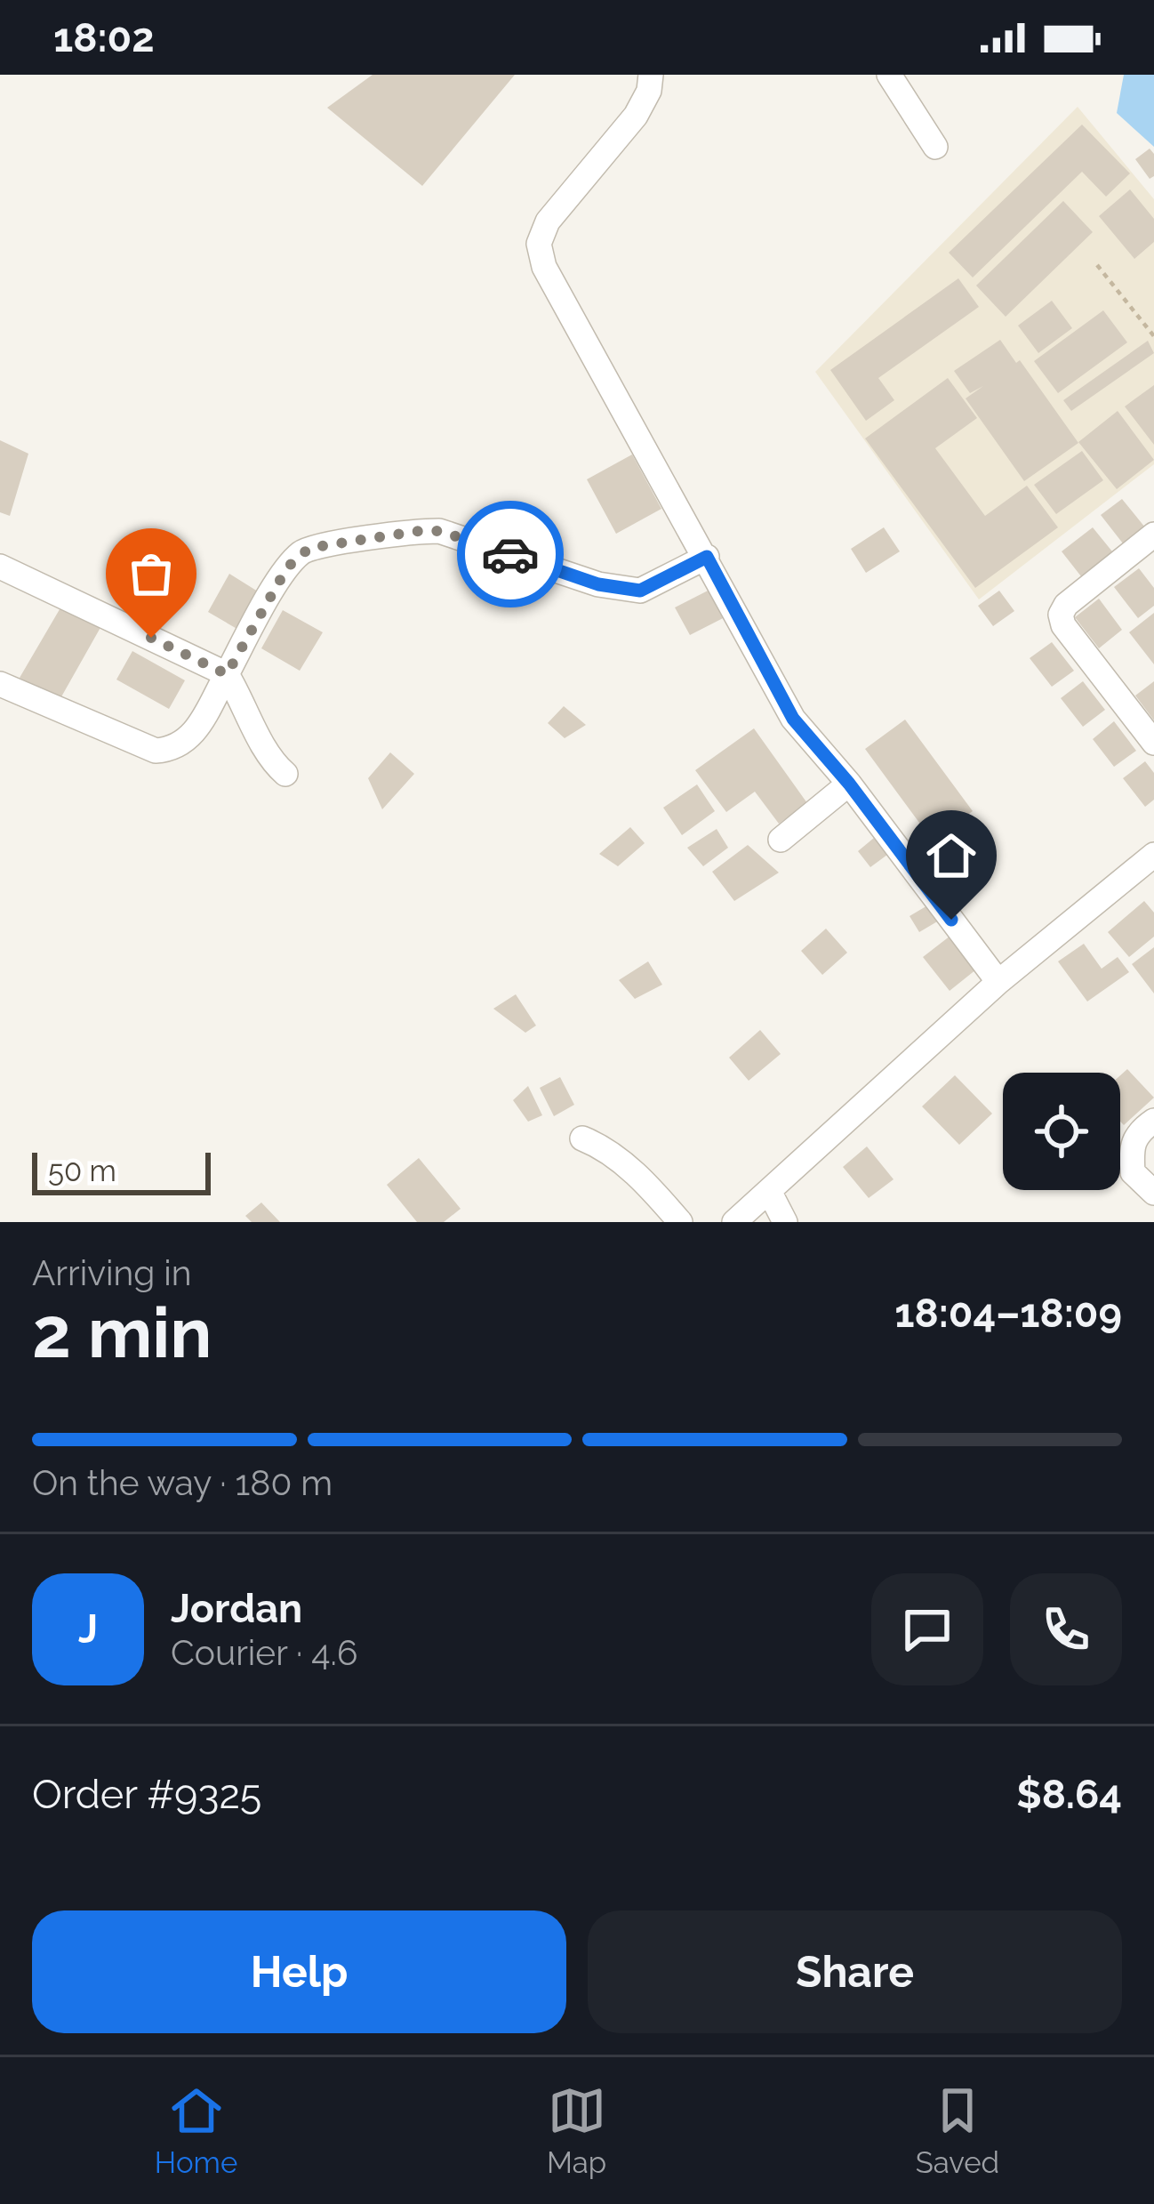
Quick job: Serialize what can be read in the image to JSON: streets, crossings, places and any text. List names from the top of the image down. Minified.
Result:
{"scale_bar":"50 m","page":{"status":"18:02","scale":"50 m","heading":["2 min","Arriving in","18:04–18:09"],"panel":["Jordan","Courier · 4.6","Order #9325","$8.64"],"bar":"On the way · 180 m","round":"J","buttons":["Help","Share"],"tabs":["Home","Map","Saved"]}}
